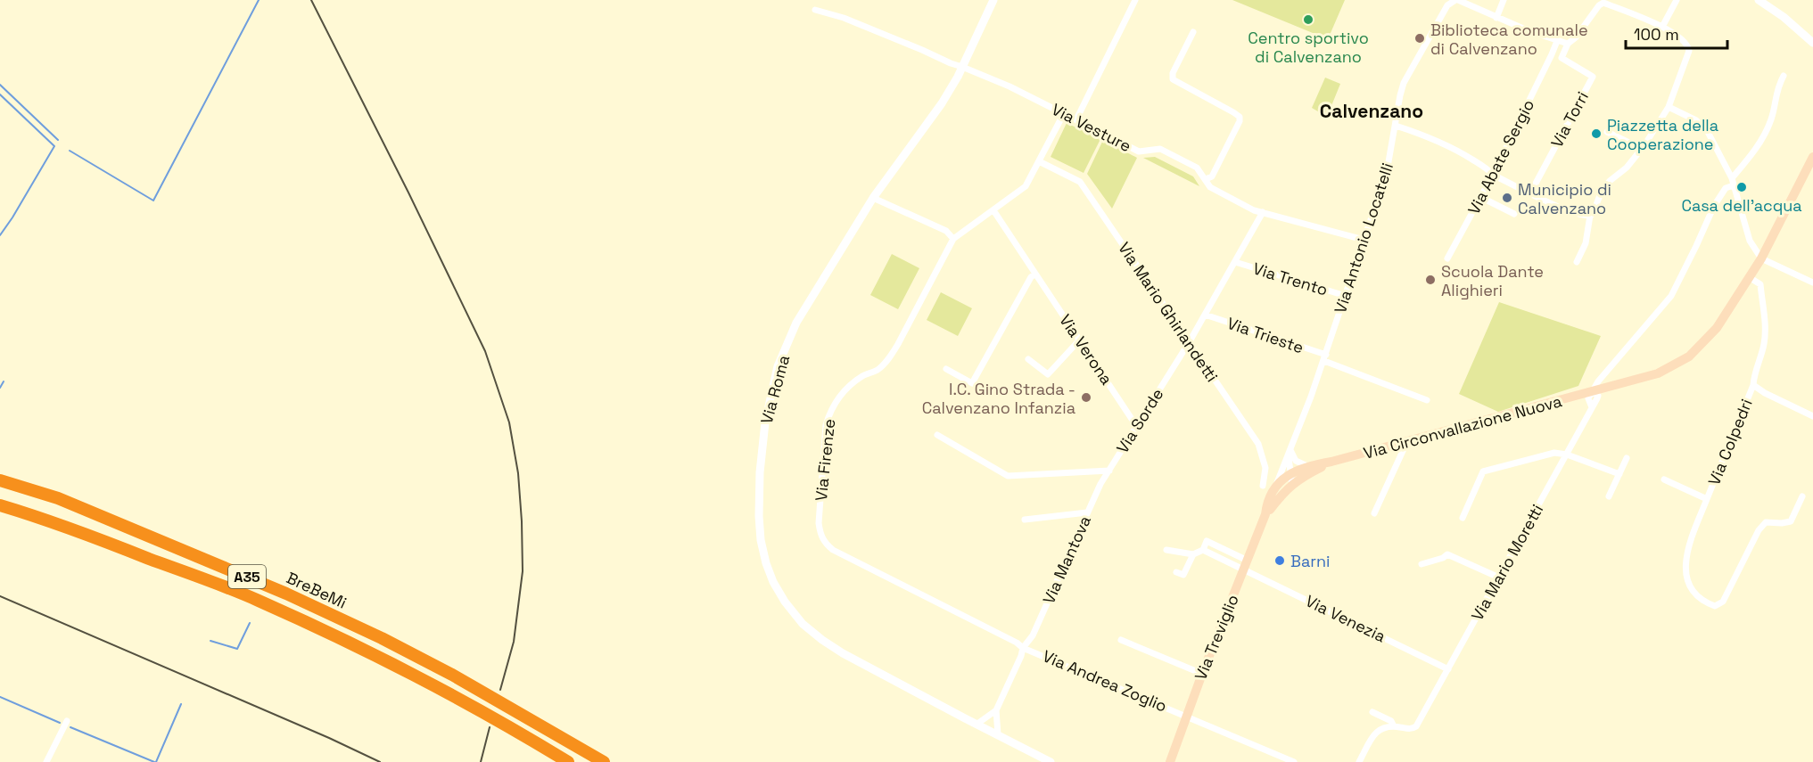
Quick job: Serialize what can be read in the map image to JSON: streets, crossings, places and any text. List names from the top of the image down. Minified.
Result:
{"streets":{"highway":["A35","BreBeMi"],"main road":["Via Circonvallazione Nuova","Via Treviglio"],"street":["Via Torri","Via Vesture","Via Abate Sergio","Via Antonio Locatelli","Via Trento","Via Mario Ghirlandetti","Via Trieste","Via Verona","Via Roma","Via Sorde","Via Colpedri","Via Firenze","Via Mantova","Via Mario Moretti","Via Venezia","Via Andrea Zoglio"]},"crossings":[["Via Vesture","Via Antonio Locatelli"],["Via Vesture","Via Roma"],["Via Vesture","Via Sorde"],["Via Vesture","Via Firenze"],["Via Antonio Locatelli","Via Trento"],["Via Antonio Locatelli","Via Trieste"],["Via Antonio Locatelli","Via Treviglio"],["Via Trento","Via Sorde"],["Via Mario Ghirlandetti","Via Sorde"],["Via Mario Ghirlandetti","Via Firenze"],["Via Trieste","Via Sorde"],["Via Verona","Via Sorde"],["Via Verona","Via Firenze"],["Via Sorde","Via Mantova"],["Via Circonvallazione Nuova","Via Colpedri"],["Via Circonvallazione Nuova","Via Mario Moretti"],["Via Firenze","Via Mantova"],["Via Firenze","Via Andrea Zoglio"],["Via Mantova","Via Andrea Zoglio"],["Via Mario Moretti","Via Venezia"],["Via Venezia","Via Treviglio"],["Via Treviglio","Via Andrea Zoglio"]],"districts":["Calvenzano"],"places":["Centro sportivo di Calvenzano","Biblioteca comunale di Calvenzano","Piazzetta della Cooperazione","Casa dell'acqua","Municipio di Calvenzano","Scuola Dante Alighieri","I.C. Gino Strada - Calvenzano Infanzia","Barni"],"scale_bar":"100 m"}
